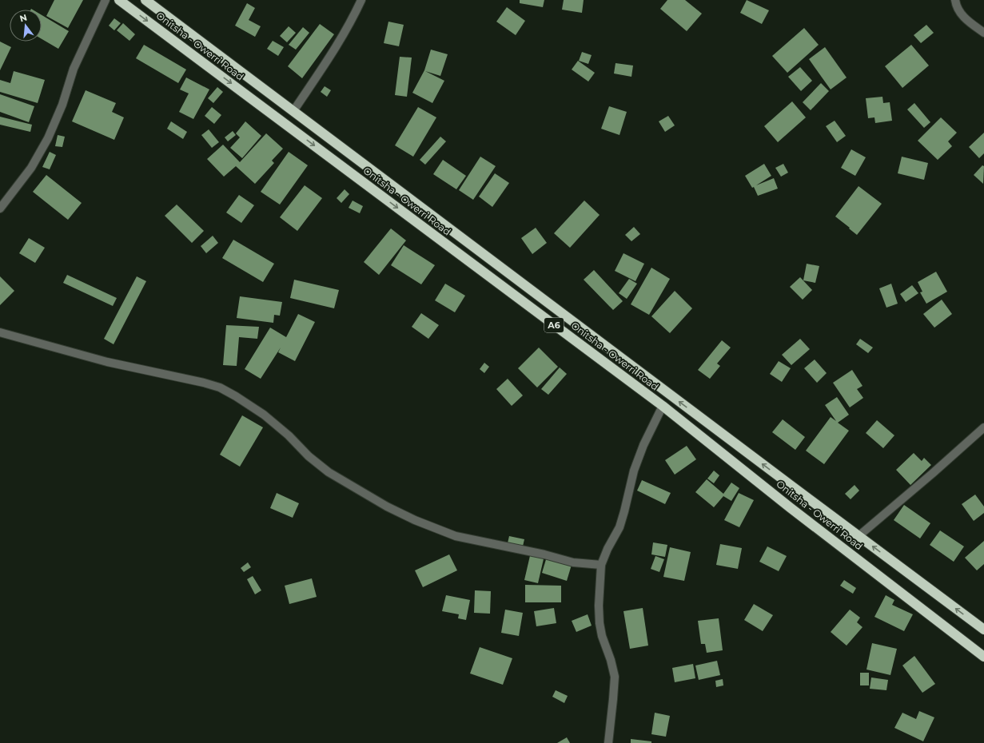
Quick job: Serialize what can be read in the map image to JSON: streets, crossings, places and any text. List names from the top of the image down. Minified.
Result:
{"streets":{"highway":["Onitsha - Owerri Road","A6"]},"north":"top"}
